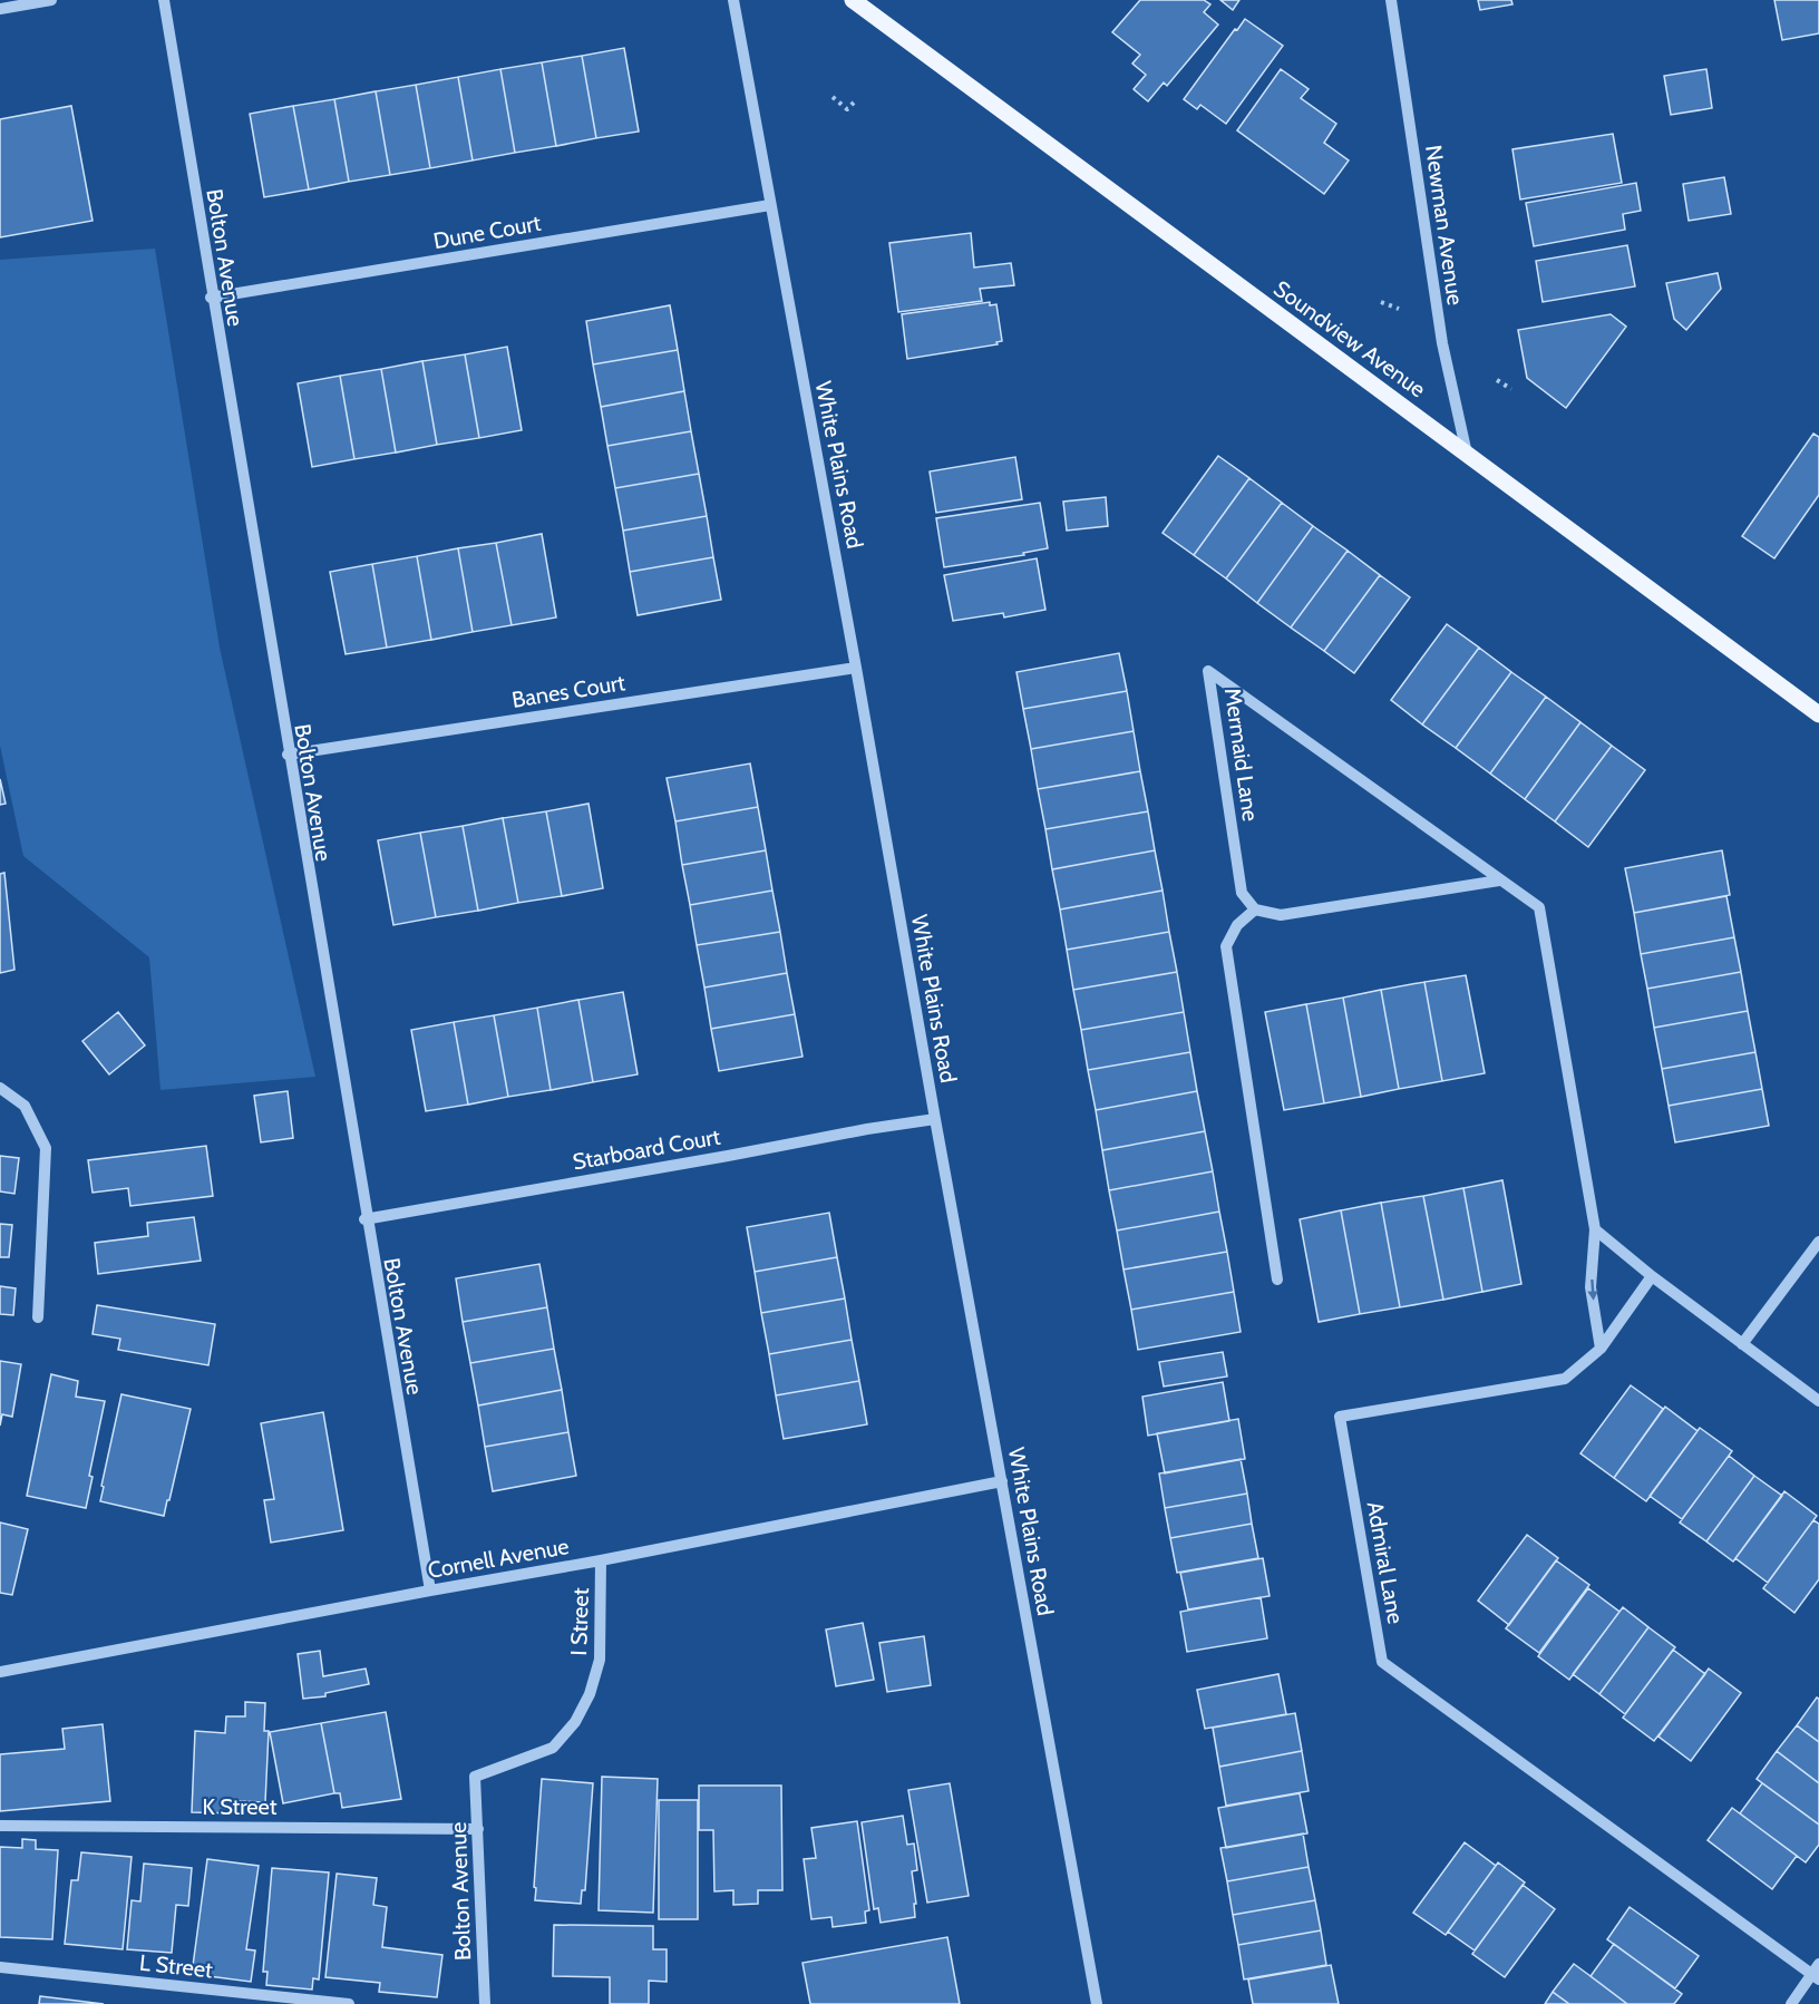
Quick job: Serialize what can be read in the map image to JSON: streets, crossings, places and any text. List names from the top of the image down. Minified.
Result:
{"streets":{"main road":["Soundview Avenue"],"street":["Newman Avenue","Dune Court","Bolton Avenue","White Plains Road","Banes Court","Mermaid Lane","Starboard Court","Cornell Avenue","Admiral Lane","I Street","K Street","L Street"]},"crossings":[["Newman Avenue","Soundview Avenue"],["Dune Court","Bolton Avenue"],["Dune Court","White Plains Road"],["Bolton Avenue","Banes Court"],["Bolton Avenue","Starboard Court"],["Bolton Avenue","Cornell Avenue"],["Bolton Avenue","I Street"],["Bolton Avenue","K Street"],["White Plains Road","Banes Court"],["White Plains Road","Starboard Court"],["White Plains Road","Cornell Avenue"],["Mermaid Lane","Admiral Lane"],["Cornell Avenue","I Street"]]}
